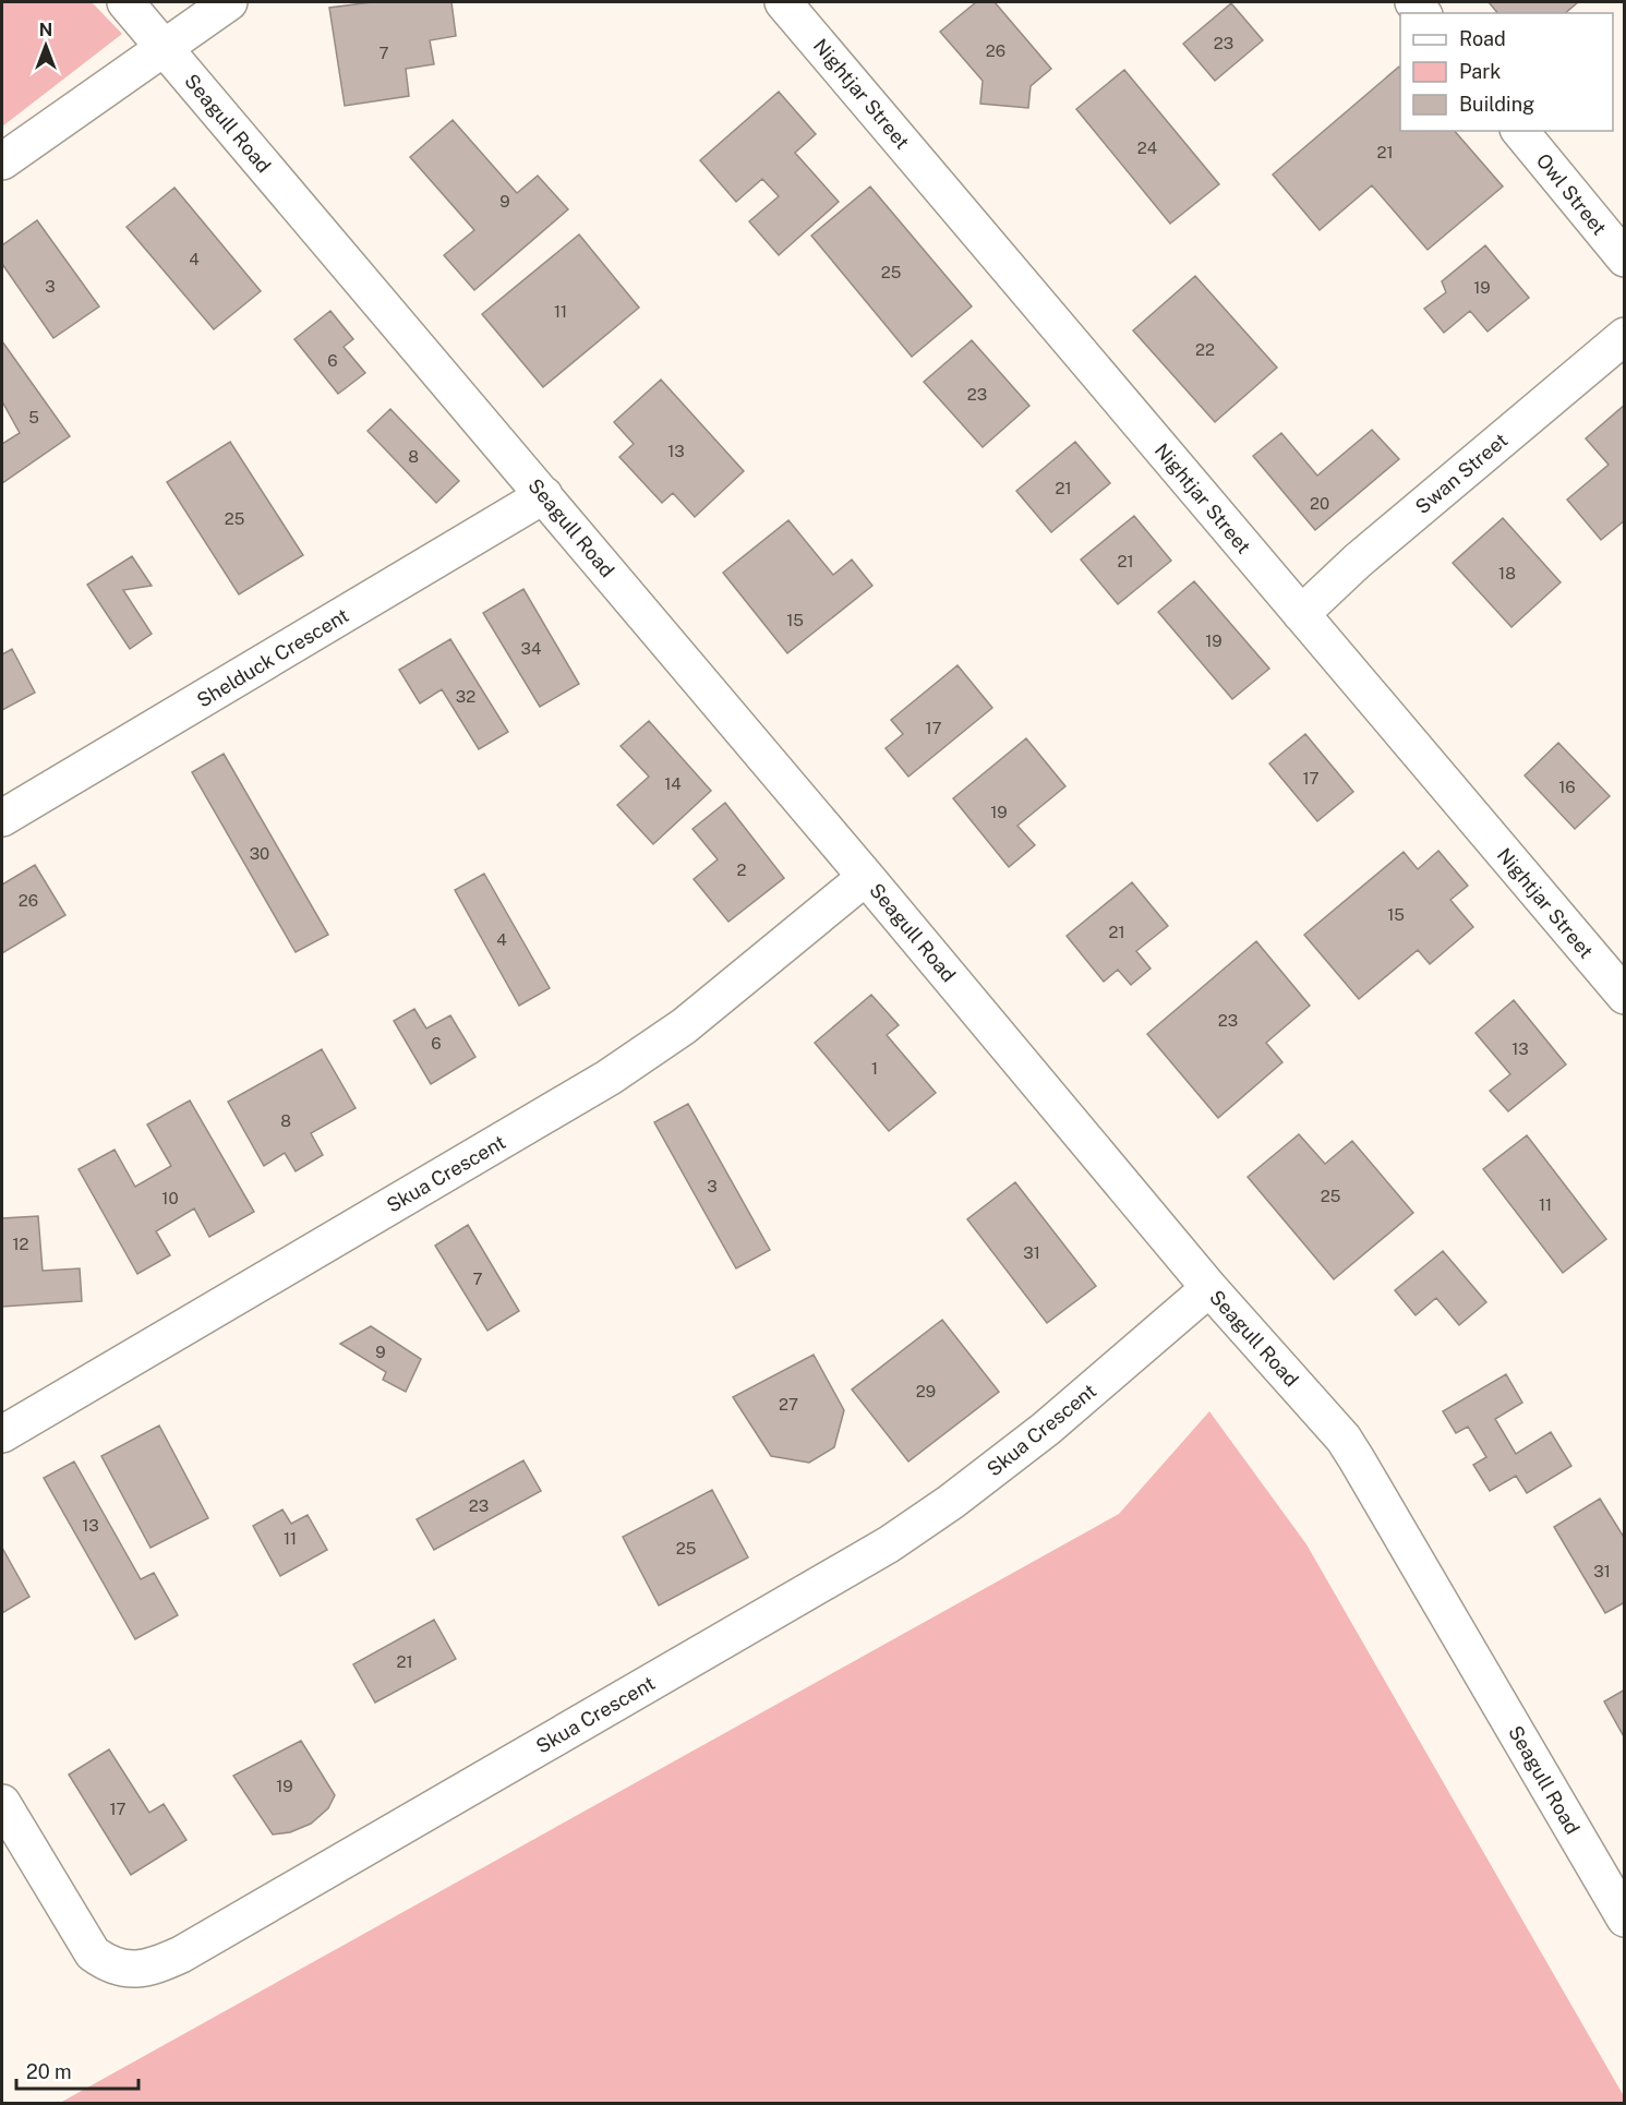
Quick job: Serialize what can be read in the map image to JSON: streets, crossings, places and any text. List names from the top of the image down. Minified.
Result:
{"streets":{"street":["Nightjar Street","Seagull Road","Owl Street","Swan Street","Shelduck Crescent","Skua Crescent"]},"crossings":[["Nightjar Street","Swan Street"],["Seagull Road","Shelduck Crescent"],["Seagull Road","Skua Crescent"]],"house_numbers":["23","26","7","24","21","9","4","25","3","19","11","22","6","23","5","13","8","21","20","25","21","18","15","19","34","32","17","17","14","16","19","30","2","26","15","21","4","23","6","13","1","8","3","25","10","11","12","31","7","9","29","27","23","13","11","25","31","21","19","17"],"legend":["Road","Park","Building"],"scale_bar":"20 m","north":"top"}
